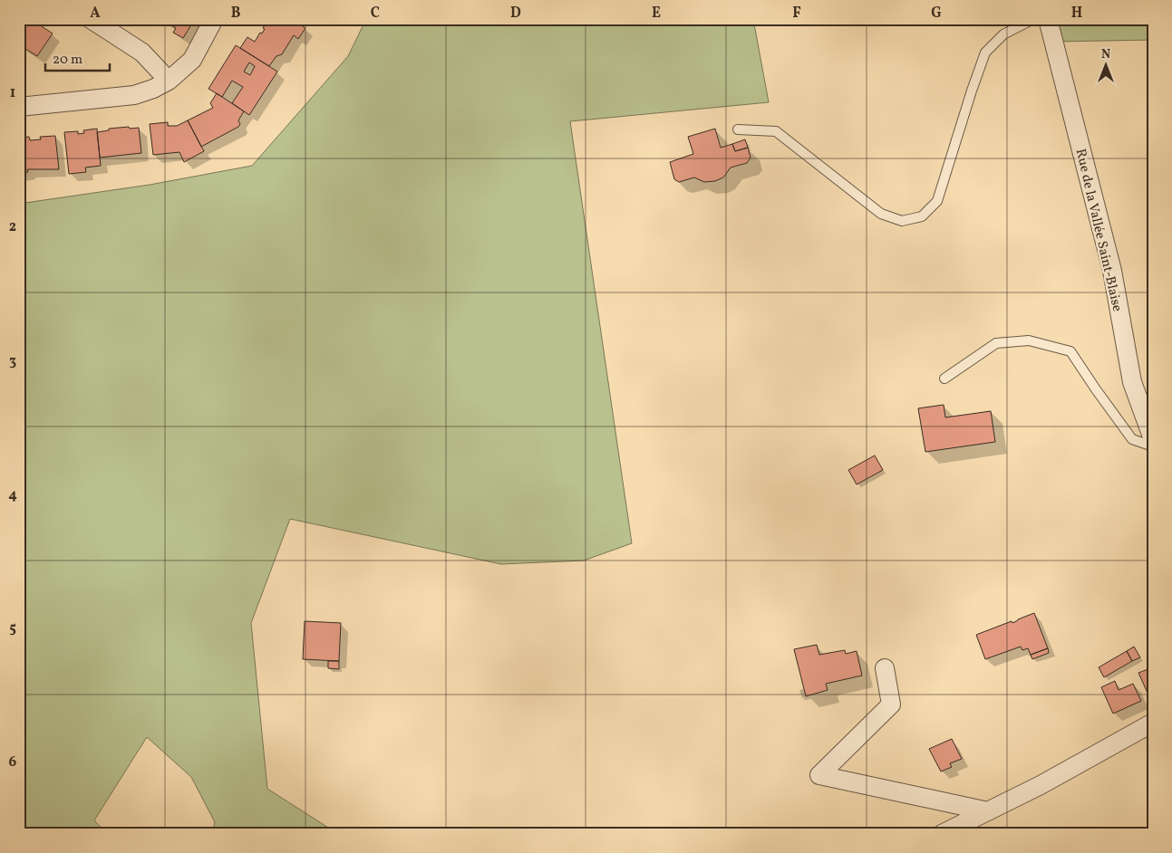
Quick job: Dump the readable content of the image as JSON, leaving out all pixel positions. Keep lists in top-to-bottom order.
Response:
{
  "streets": {
    "street": ["Rue de la Vallée Saint-Blaise"]
  },
  "scale_bar": "20 m",
  "north": "top",
  "grid": {
    "columns": [
      "A",
      "B",
      "C",
      "D",
      "E",
      "F",
      "G",
      "H"
    ],
    "rows": [
      "1",
      "2",
      "3",
      "4",
      "5",
      "6"
    ]
  }
}
